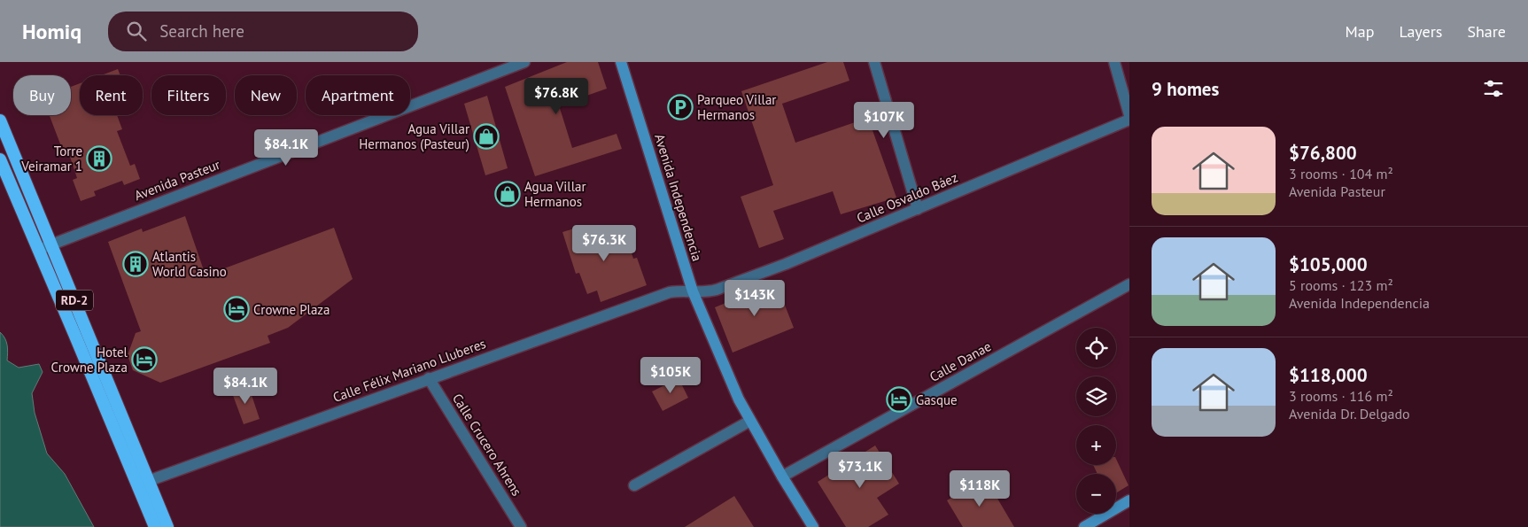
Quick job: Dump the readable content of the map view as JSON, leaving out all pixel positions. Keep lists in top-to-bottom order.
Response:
{
  "streets": {
    "highway": ["RD-2"],
    "main road": ["Avenida Independencia"],
    "street": [
      "Avenida Pasteur",
      "Calle Osvaldo Báez",
      "Calle Danae",
      "Calle Félix Mariano Lluberes",
      "Calle Crucero Ahrens"
    ]
  },
  "crossings": [
    ["Avenida Pasteur", "RD-2"],
    ["Avenida Independencia", "Calle Osvaldo Báez"],
    ["Avenida Independencia", "Calle Danae"],
    ["Avenida Independencia", "Calle Félix Mariano Lluberes"],
    ["Calle Osvaldo Báez", "Calle Félix Mariano Lluberes"],
    ["RD-2", "Calle Félix Mariano Lluberes"],
    ["Calle Félix Mariano Lluberes", "Calle Crucero Ahrens"]
  ],
  "places": {
    "parking": ["Parqueo Villar Hermanos"],
    "shop": ["Agua Villar Hermanos (Pasteur)", "Agua Villar Hermanos"],
    "building": ["Torre Veiramar 1", "Atlantis World Casino"],
    "hotel": ["Crowne Plaza", "Hotel Crowne Plaza", "Gasque"]
  },
  "page": {
    "header": "Homiq",
    "search": "Search here",
    "nav": ["Map", "Layers", "Share"],
    "heading": "9 homes",
    "chip": [
      "Buy",
      "Rent",
      "Filters",
      "New",
      "Apartment"
    ],
    "price": [
      "$76.8K",
      "$107K",
      "$84.1K",
      "$76.3K",
      "$143K",
      "$105K",
      "$84.1K",
      "$73.1K",
      "$118K"
    ],
    "list": [
      {
        "name": "$76,800",
        "note": "3 rooms · 104 m² · Avenida Pasteur"
      },
      {
        "name": "$105,000",
        "note": "5 rooms · 123 m² · Avenida Independencia"
      },
      {
        "name": "$118,000",
        "note": "3 rooms · 116 m² · Avenida Dr. Delgado"
      }
    ],
    "map_buttons": ["+", "−"]
  }
}
